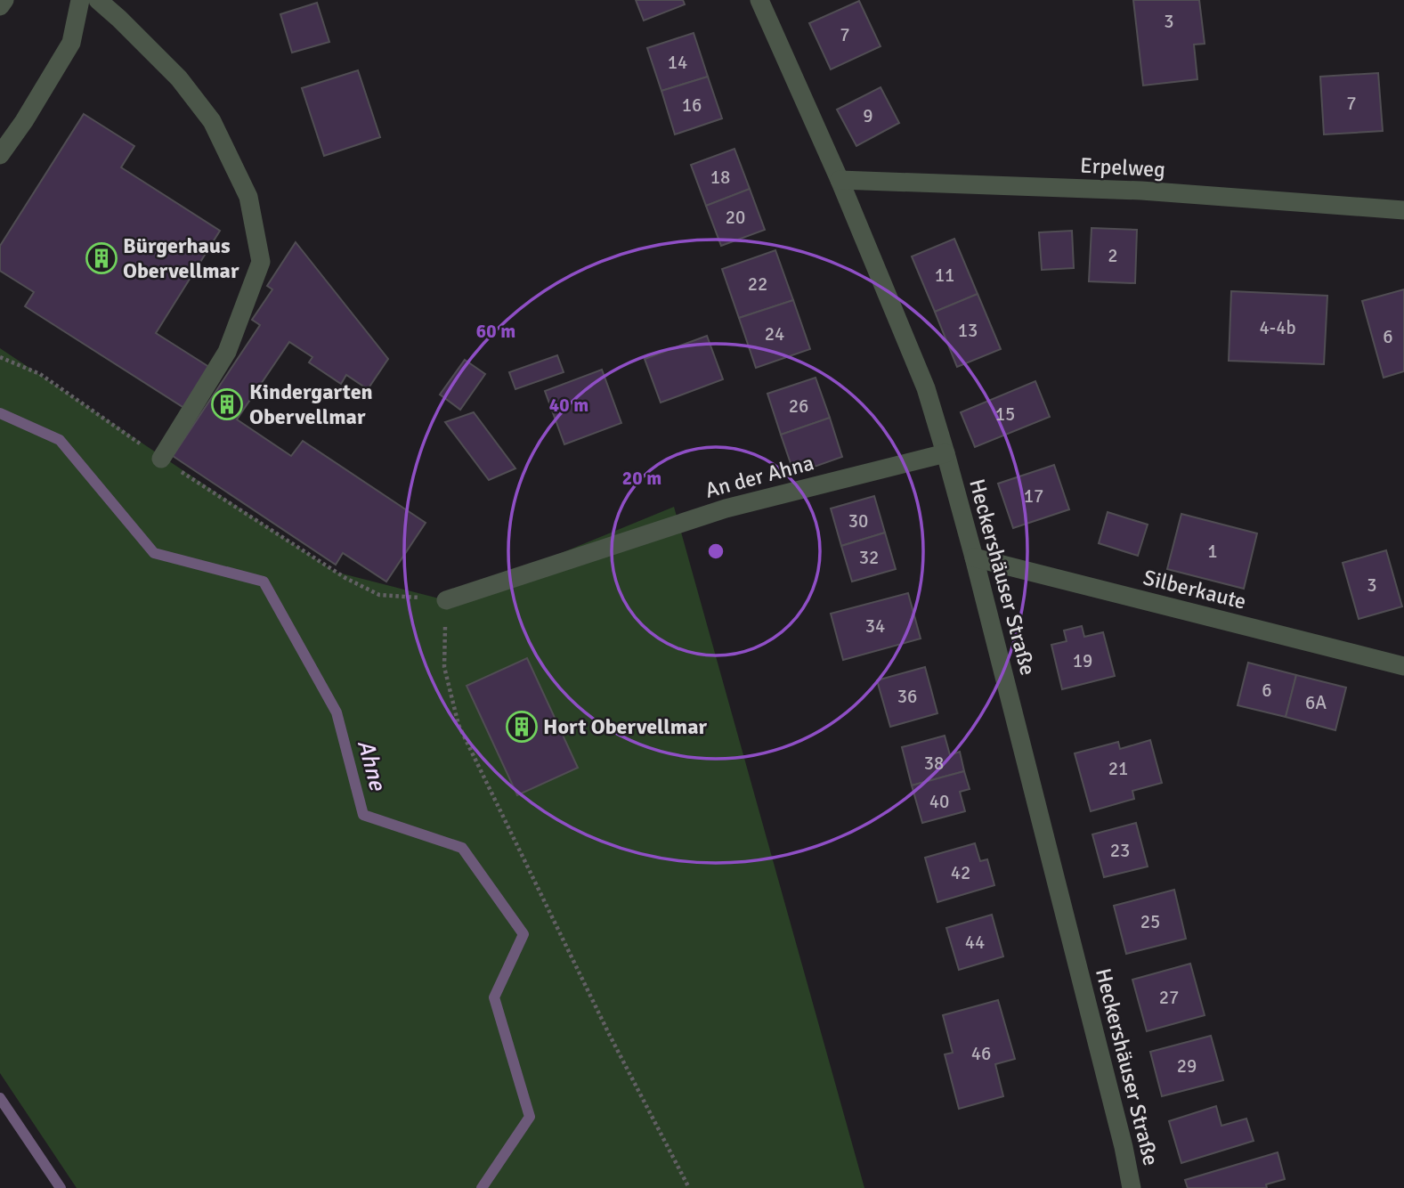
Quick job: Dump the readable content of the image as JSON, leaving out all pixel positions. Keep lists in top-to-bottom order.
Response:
{
  "streets": {
    "street": [
      "Erpelweg",
      "An der Ahna",
      "Heckershäuser Straße",
      "Silberkaute"
    ]
  },
  "crossings": [
    ["Erpelweg", "Heckershäuser Straße"],
    ["An der Ahna", "Heckershäuser Straße"],
    ["Heckershäuser Straße", "Silberkaute"]
  ],
  "water": ["Ahne"],
  "places": {
    "building": ["Bürgerhaus Obervellmar", "Kindergarten Obervellmar", "Hort Obervellmar"]
  },
  "house_numbers": [
    "3",
    "7",
    "14",
    "7",
    "16",
    "9",
    "18",
    "20",
    "2",
    "11",
    "22",
    "4-4b",
    "13",
    "24",
    "6",
    "26",
    "15",
    "17",
    "30",
    "1",
    "32",
    "3",
    "34",
    "19",
    "6",
    "36",
    "6A",
    "38",
    "21",
    "40",
    "23",
    "42",
    "25",
    "44",
    "27",
    "46",
    "29"
  ],
  "rings": ["60 m", "40 m", "20 m"]
}
